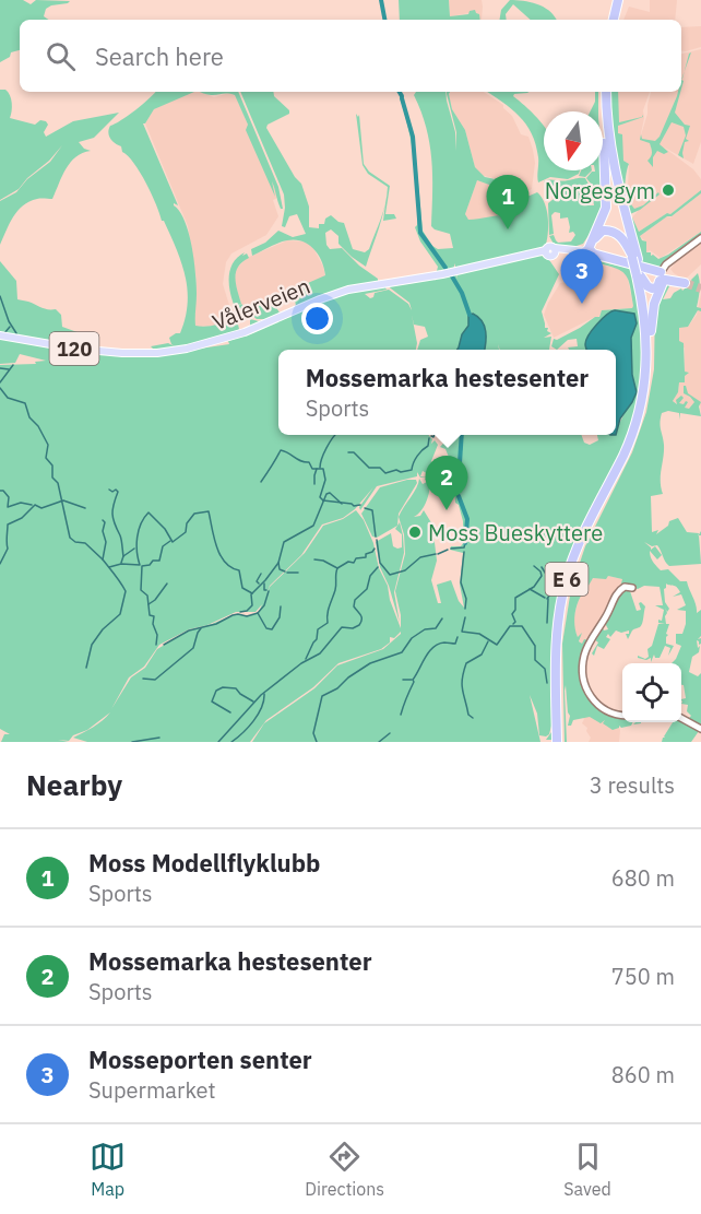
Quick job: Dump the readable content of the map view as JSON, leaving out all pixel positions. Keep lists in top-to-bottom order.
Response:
{
  "streets": {
    "highway": ["Vålerveien", "E 6"],
    "main road": ["120"]
  },
  "crossings": [
    ["Vålerveien", "E 6"]
  ],
  "places": ["Norgesgym", "Moss Bueskyttere"],
  "north": "bottom",
  "page": {
    "search": "Search here",
    "pins": ["1", "3", "2"],
    "popup": ["Mossemarka hestesenter", "Sports"],
    "heading": ["Nearby", "3 results"],
    "list": [
      {
        "mark": "1",
        "name": "Moss Modellflyklubb",
        "note": "Sports",
        "value": "680 m"
      },
      {
        "mark": "2",
        "name": "Mossemarka hestesenter",
        "note": "Sports",
        "value": "750 m"
      },
      {
        "mark": "3",
        "name": "Mosseporten senter",
        "note": "Supermarket",
        "value": "860 m"
      }
    ],
    "nav": ["Map", "Directions", "Saved"]
  }
}
